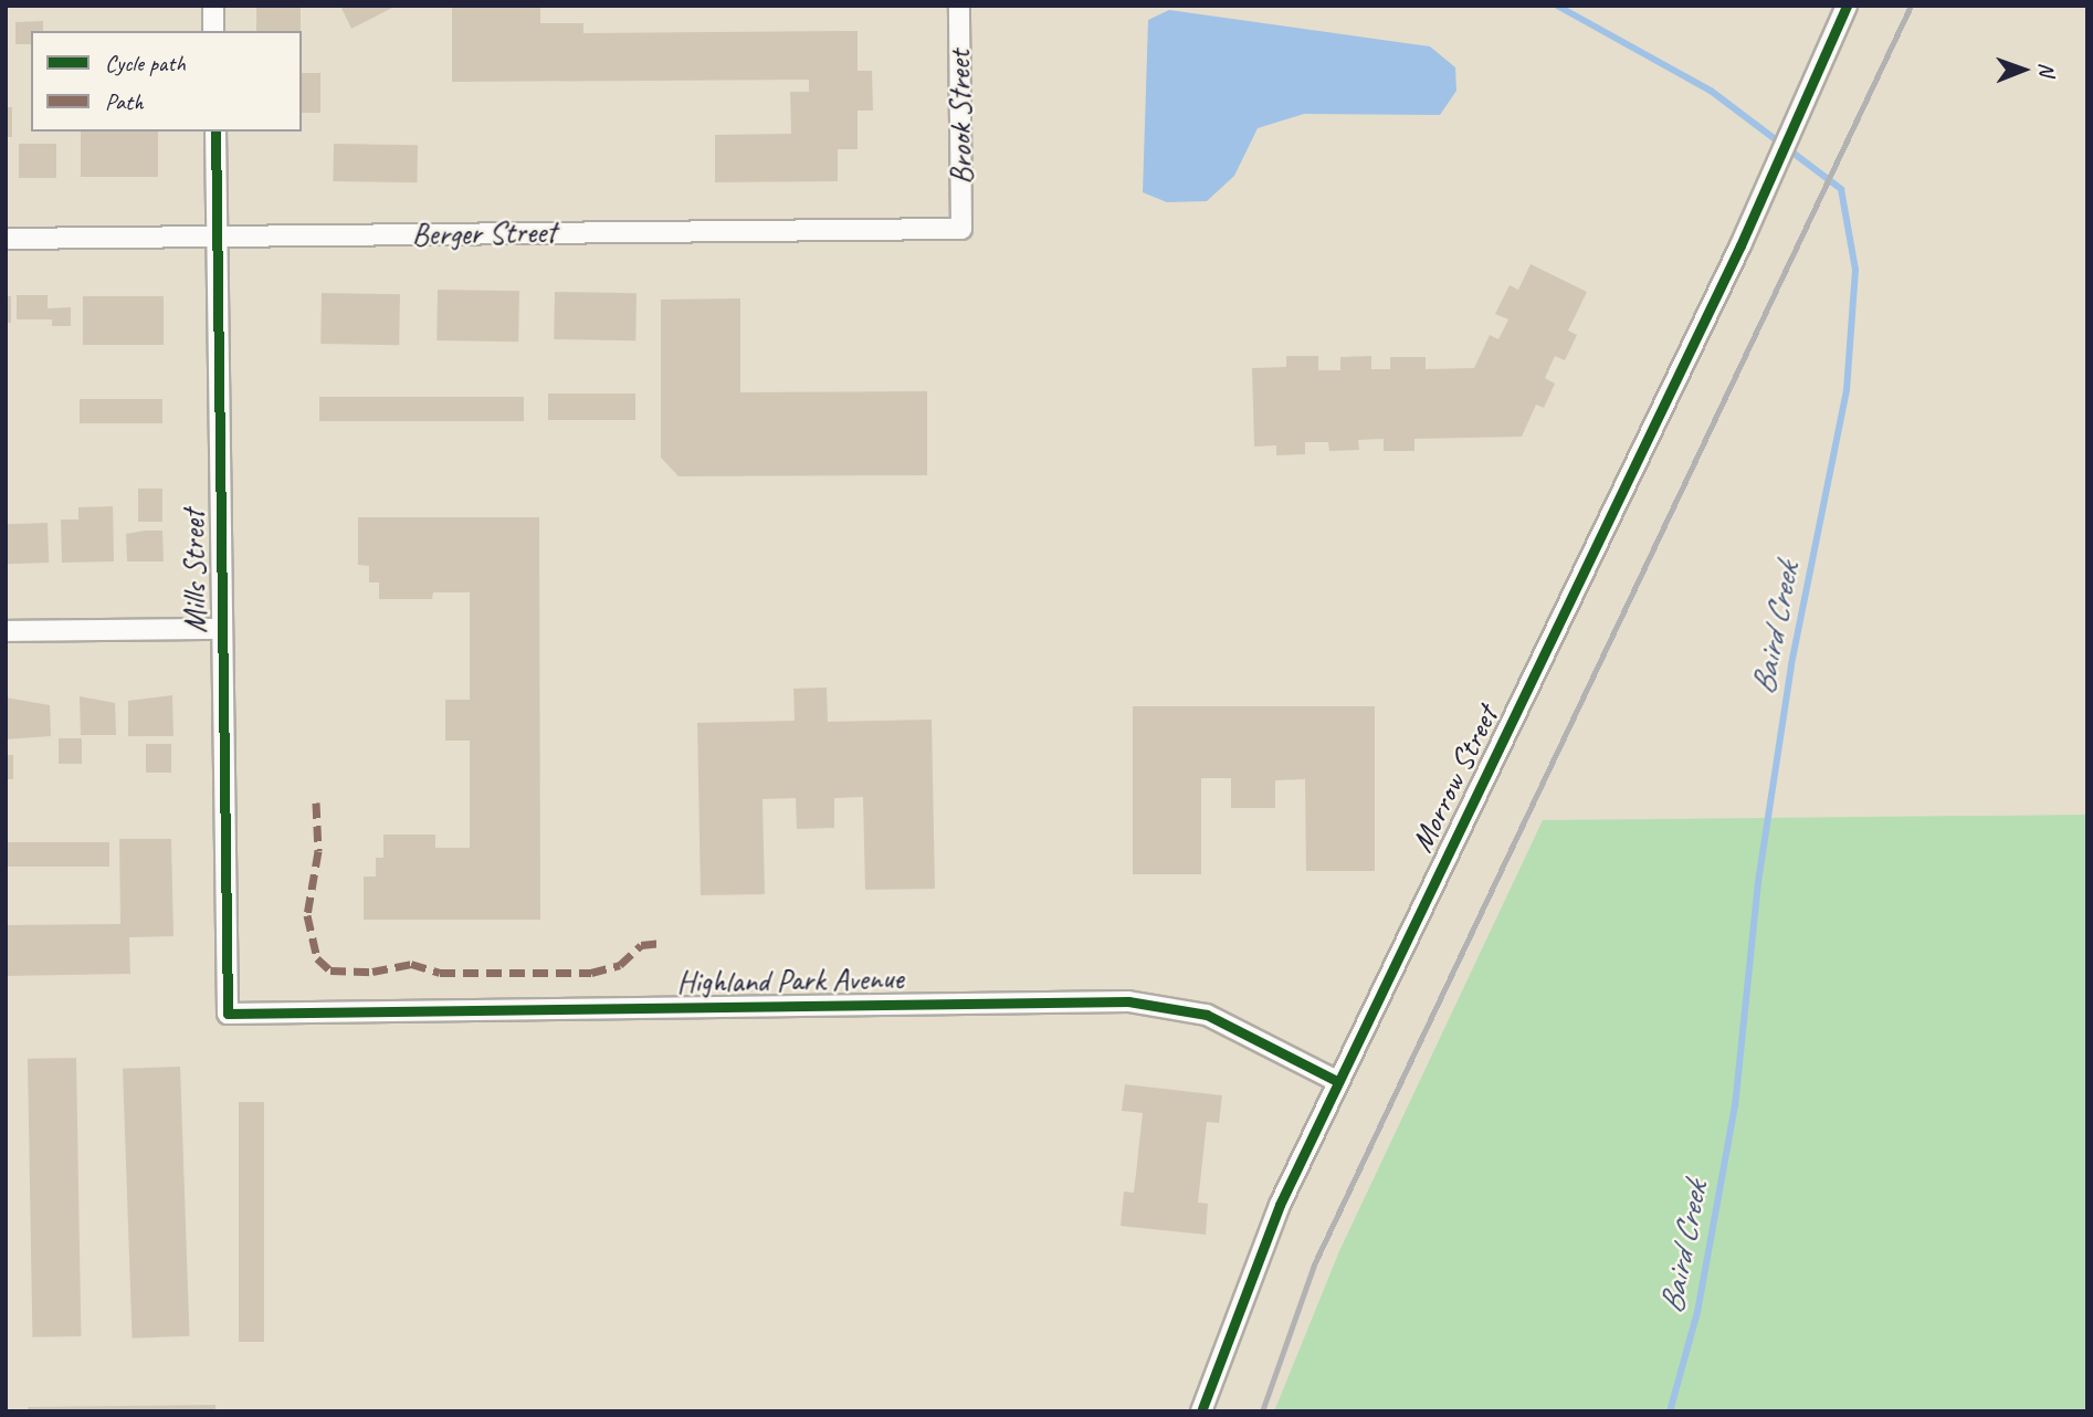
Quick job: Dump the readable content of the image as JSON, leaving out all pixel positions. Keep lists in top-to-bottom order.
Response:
{
  "streets": {
    "street": [
      "Brook Street",
      "Berger Street",
      "Mills Street",
      "Morrow Street",
      "Highland Park Avenue"
    ]
  },
  "crossings": [
    ["Brook Street", "Berger Street"],
    ["Berger Street", "Mills Street"],
    ["Mills Street", "Highland Park Avenue"],
    ["Morrow Street", "Highland Park Avenue"]
  ],
  "water": ["Baird Creek"],
  "legend": ["Cycle path", "Path"],
  "north": "right"
}
